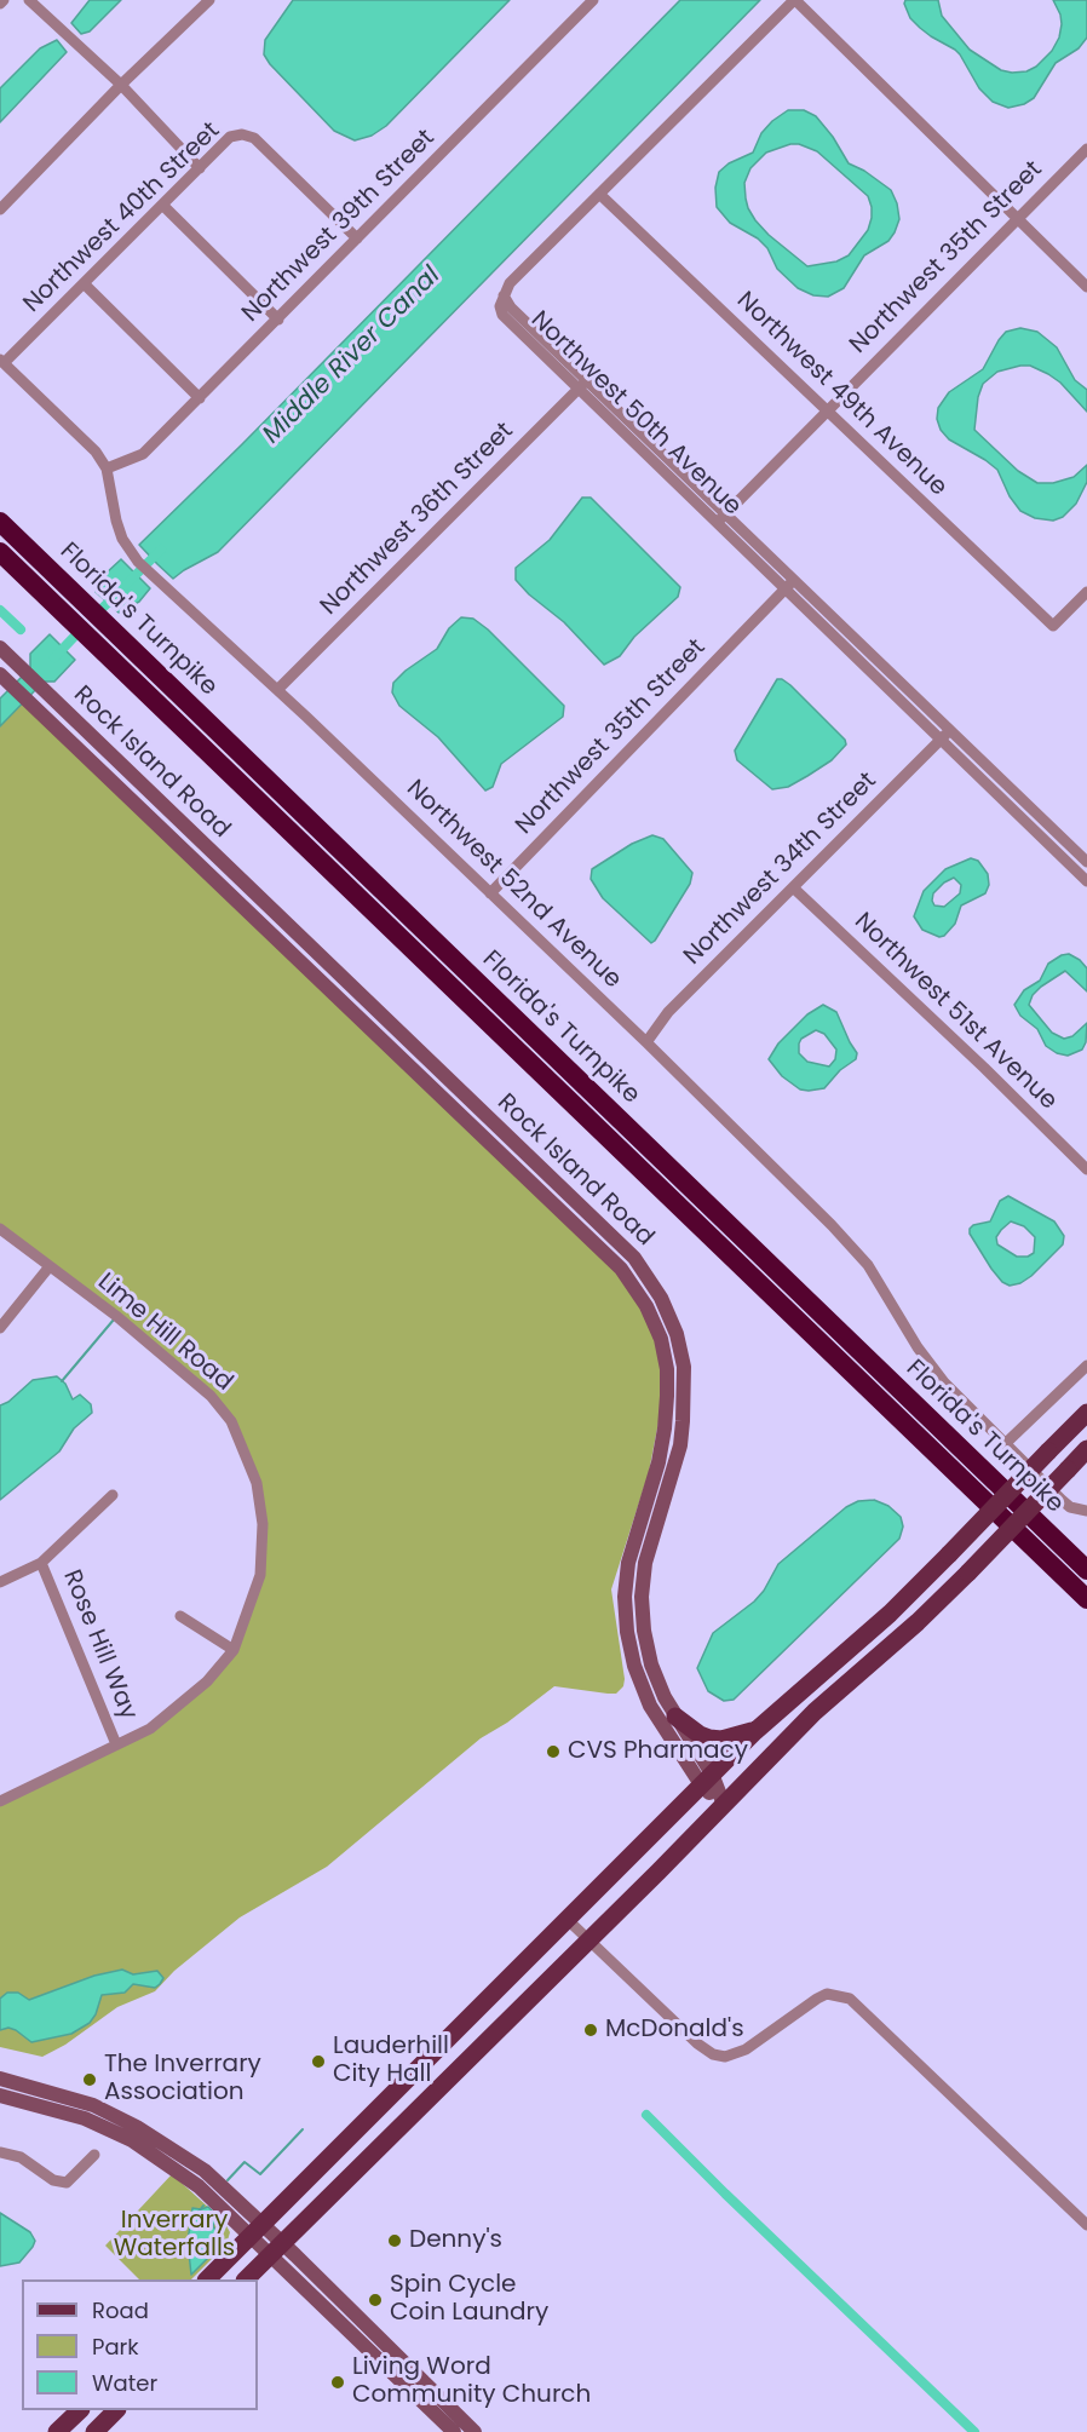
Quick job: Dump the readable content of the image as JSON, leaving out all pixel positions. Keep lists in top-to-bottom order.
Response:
{
  "streets": {
    "highway": ["Florida's Turnpike"],
    "main road": ["Rock Island Road"],
    "street": [
      "Northwest 40th Street",
      "Northwest 39th Street",
      "Northwest 35th Street",
      "Northwest 49th Avenue",
      "Northwest 50th Avenue",
      "Northwest 36th Street",
      "Northwest 34th Street",
      "Northwest 52nd Avenue",
      "Northwest 51st Avenue",
      "Lime Hill Road",
      "Rose Hill Way"
    ]
  },
  "crossings": [
    ["Northwest 40th Street", "Northwest 39th Street"],
    ["Northwest 40th Street", "Northwest 52nd Avenue"],
    ["Northwest 39th Street", "Northwest 52nd Avenue"],
    ["Northwest 35th Street", "Northwest 49th Avenue"],
    ["Northwest 35th Street", "Northwest 50th Avenue"],
    ["Northwest 35th Street", "Northwest 52nd Avenue"],
    ["Northwest 49th Avenue", "Northwest 50th Avenue"],
    ["Northwest 50th Avenue", "Northwest 36th Street"],
    ["Northwest 50th Avenue", "Northwest 34th Street"],
    ["Northwest 36th Street", "Northwest 52nd Avenue"],
    ["Northwest 34th Street", "Northwest 52nd Avenue"],
    ["Northwest 34th Street", "Northwest 51st Avenue"],
    ["Lime Hill Road", "Rose Hill Way"]
  ],
  "water": ["Middle River Canal"],
  "parks": ["Inverrary Waterfalls"],
  "places": [
    "CVS Pharmacy",
    "McDonald's",
    "Lauderhill City Hall",
    "The Inverrary Association",
    "Denny's",
    "Spin Cycle Coin Laundry",
    "Living Word Community Church"
  ],
  "legend": ["Road", "Park", "Water"]
}
